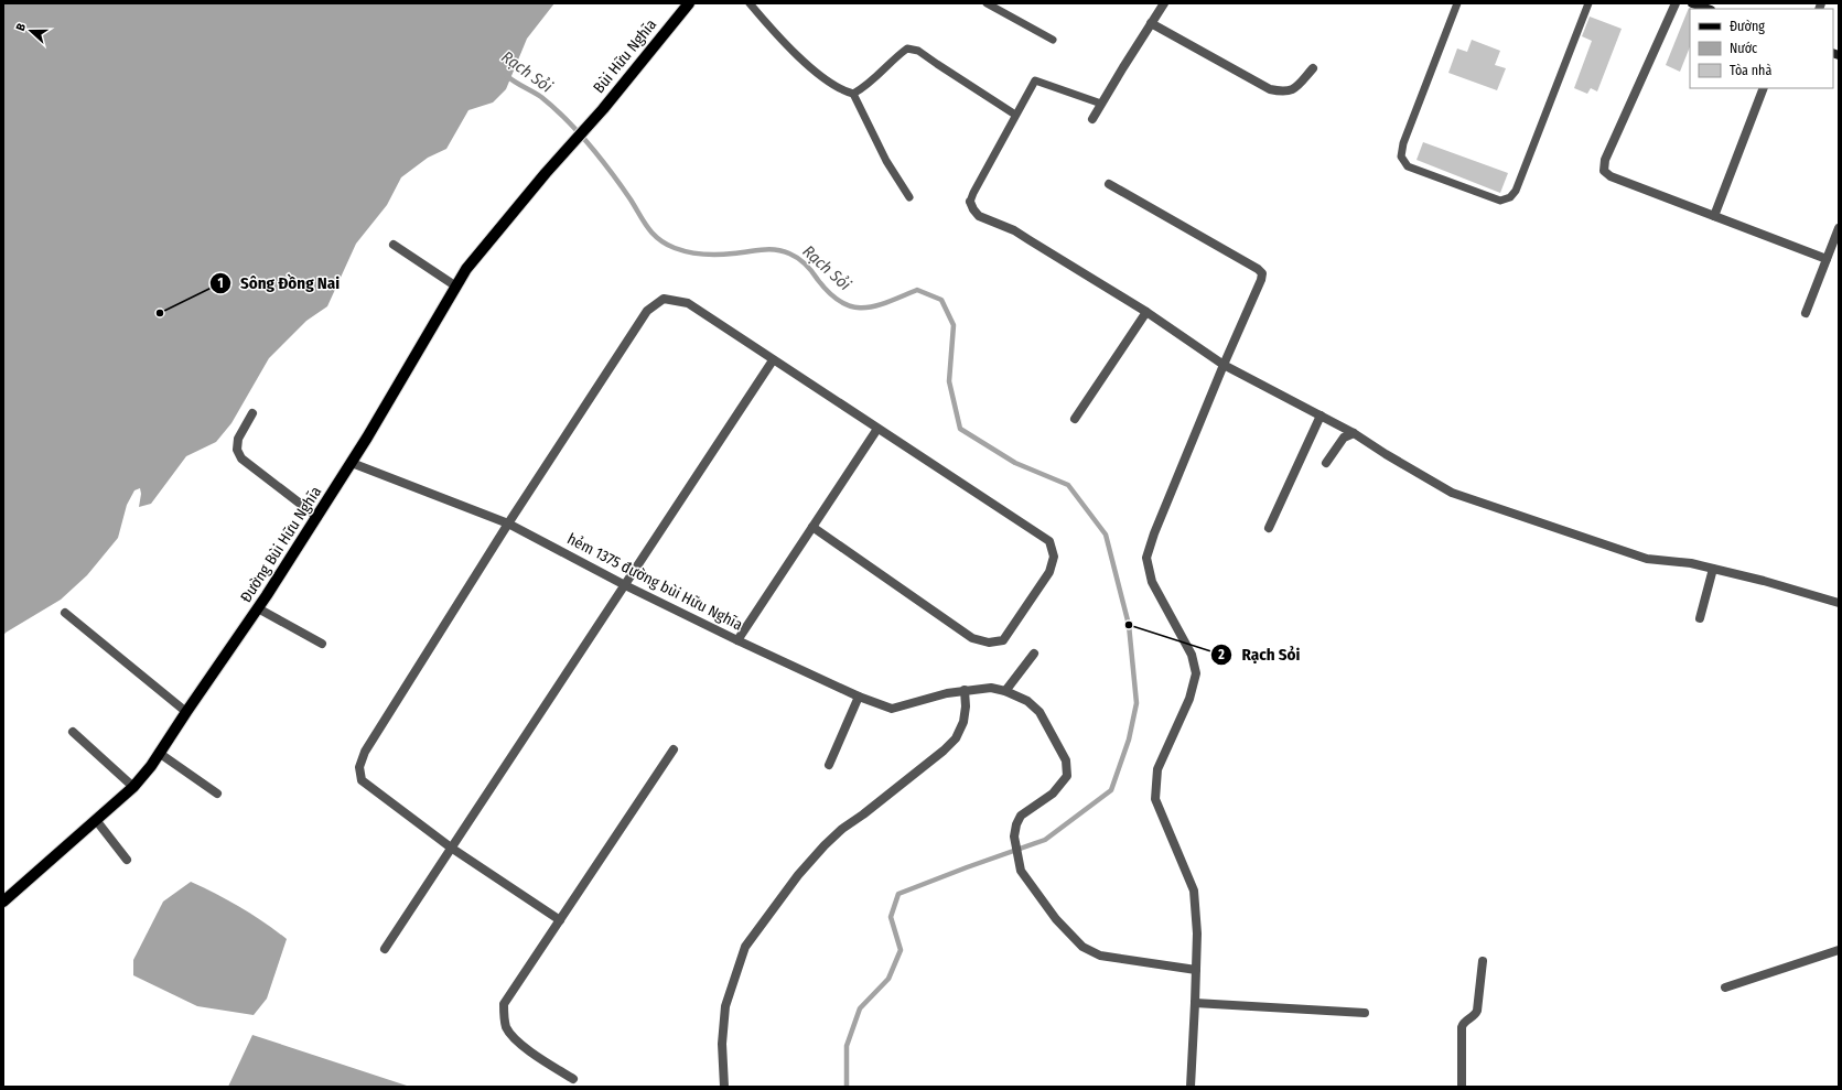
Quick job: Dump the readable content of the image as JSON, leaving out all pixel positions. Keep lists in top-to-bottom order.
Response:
{
  "streets": {
    "main road": ["Bùi Hữu Nghĩa", "Đường Bùi Hữu Nghĩa"],
    "street": ["hẻm 1375 đường bùi Hữu Nghĩa"]
  },
  "crossings": [
    ["Bùi Hữu Nghĩa", "Đường Bùi Hữu Nghĩa"],
    ["Đường Bùi Hữu Nghĩa", "hẻm 1375 đường bùi Hữu Nghĩa"]
  ],
  "water": ["Rạch Sỏi"],
  "places": ["Sông Đồng Nai", "Rạch Sỏi"],
  "legend": ["Đường", "Nước", "Tòa nhà"],
  "north": "left"
}
